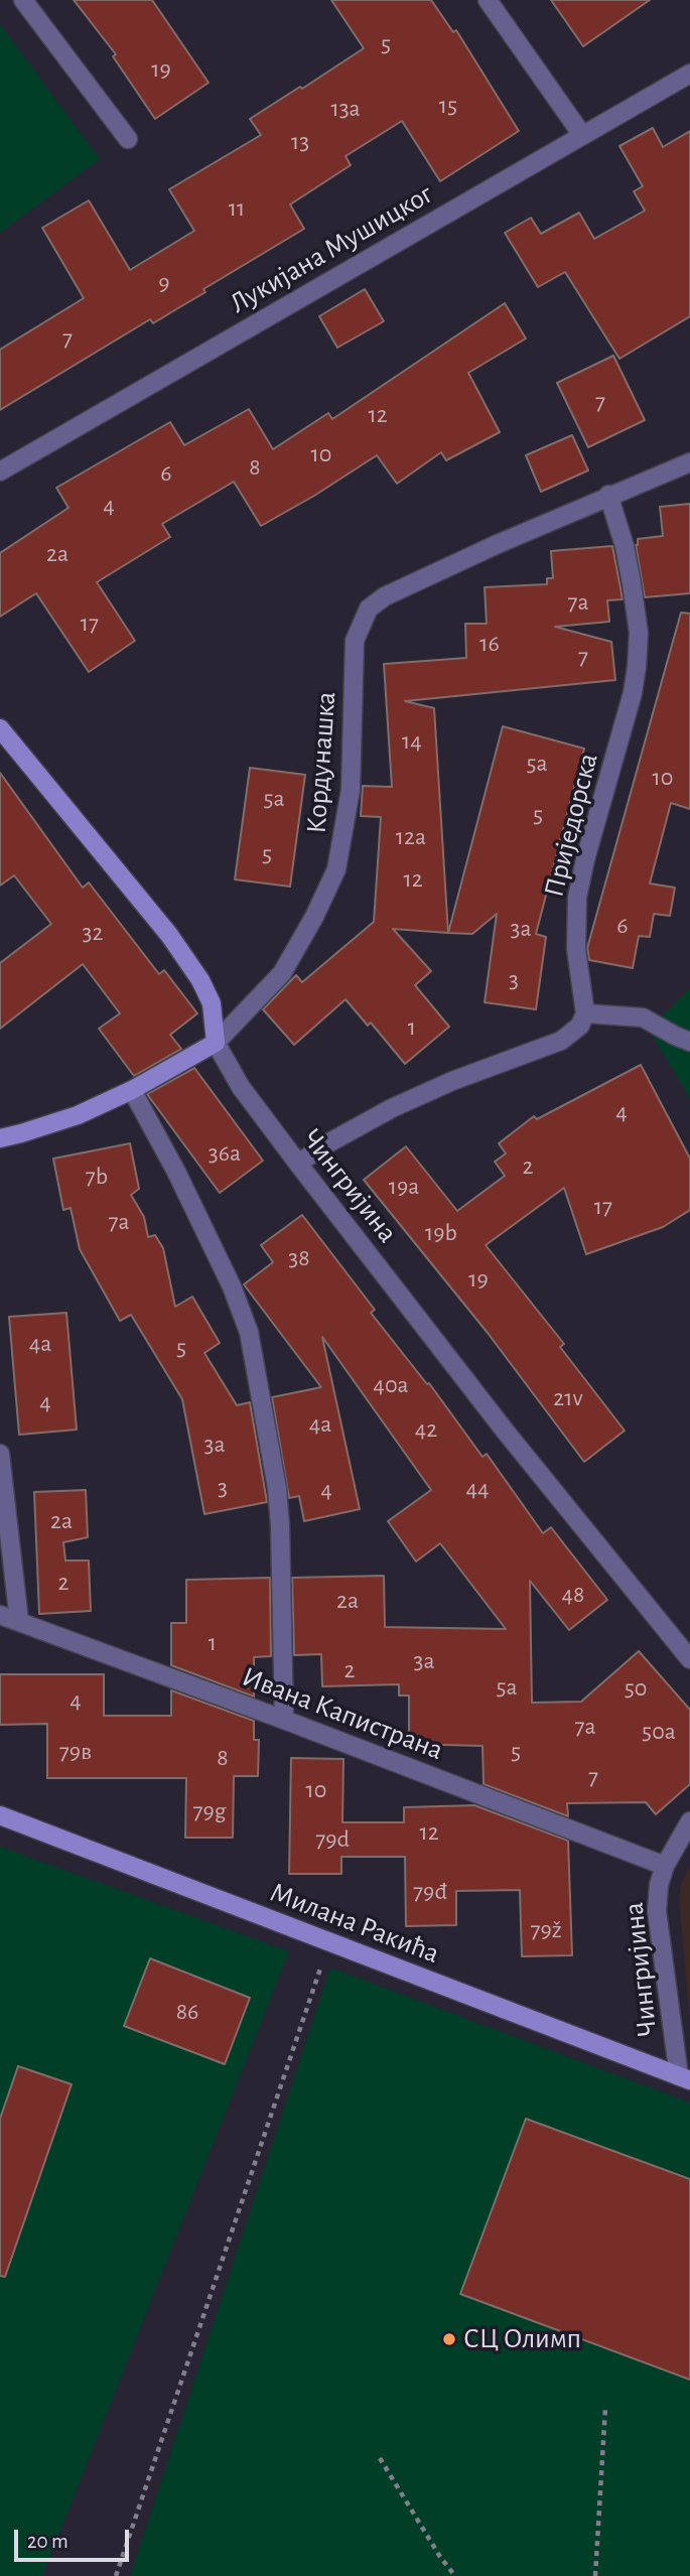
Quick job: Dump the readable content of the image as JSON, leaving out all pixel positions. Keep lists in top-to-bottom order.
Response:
{
  "streets": {
    "street": [
      "Лукијана Мушицког",
      "Кордунашка",
      "Приједорска",
      "Чингријина",
      "Ивана Капистрана",
      "Милана Ракића"
    ]
  },
  "crossings": [
    ["Кордунашка", "Приједорска"],
    ["Кордунашка", "Чингријина"],
    ["Чингријина", "Ивана Капистрана"],
    ["Чингријина", "Милана Ракића"]
  ],
  "places": ["СЦ Олимп"],
  "house_numbers": [
    "5",
    "19",
    "15",
    "13a",
    "13",
    "11",
    "9",
    "7",
    "7",
    "12",
    "10",
    "8",
    "6",
    "4",
    "2a",
    "7a",
    "17",
    "16",
    "7",
    "14",
    "5a",
    "10",
    "5a",
    "5",
    "12a",
    "5",
    "12",
    "6",
    "3a",
    "32",
    "3",
    "1",
    "4",
    "36a",
    "2",
    "7b",
    "19a",
    "17",
    "7a",
    "19b",
    "38",
    "19",
    "4a",
    "5",
    "40a",
    "21v",
    "4",
    "4a",
    "42",
    "3a",
    "3",
    "44",
    "4",
    "2a",
    "2",
    "48",
    "2a",
    "1",
    "3a",
    "2",
    "5a",
    "50",
    "4",
    "7a",
    "50a",
    "79в",
    "5",
    "8",
    "7",
    "10",
    "79g",
    "12",
    "79d",
    "79đ",
    "79ž",
    "86"
  ],
  "scale_bar": "20 m"
}
